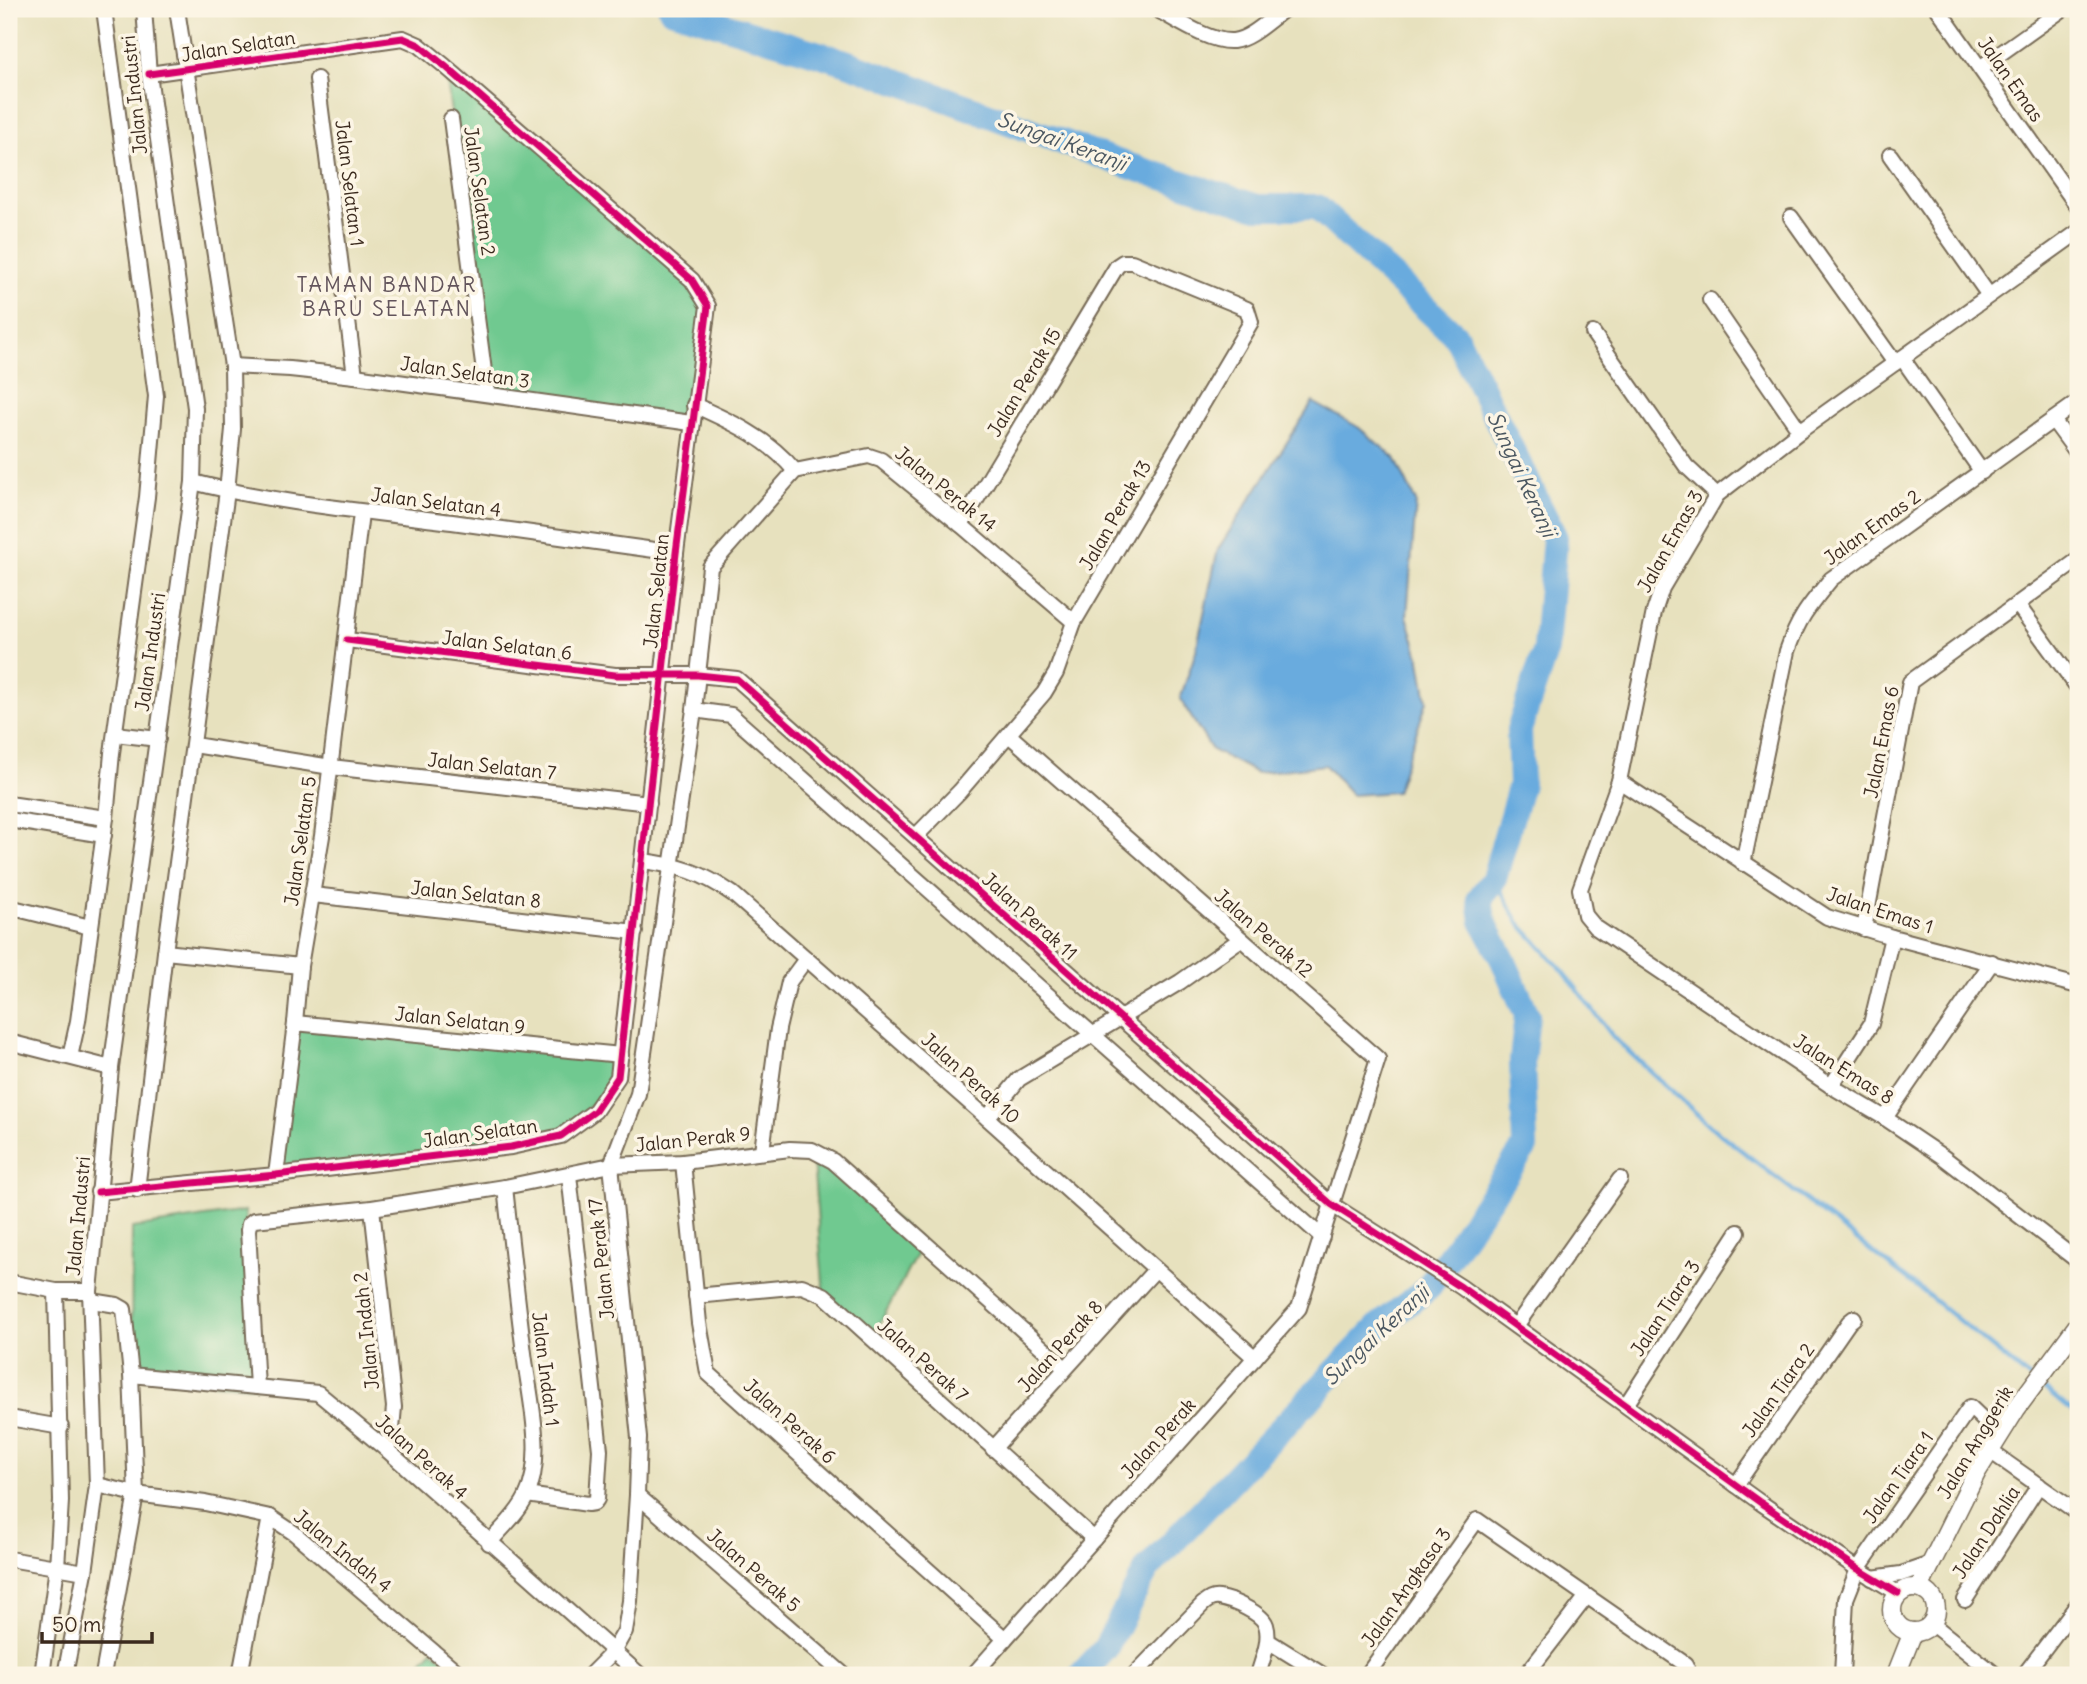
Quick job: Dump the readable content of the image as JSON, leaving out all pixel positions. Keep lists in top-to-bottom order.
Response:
{
  "streets": {
    "street": [
      "Jalan Selatan",
      "Jalan Emas",
      "Jalan Industri",
      "Jalan Selatan 1",
      "Jalan Selatan 2",
      "Jalan Selatan 3",
      "Jalan Perak 15",
      "Jalan Perak 14",
      "Jalan Selatan 4",
      "Jalan Perak 13",
      "Jalan Emas 2",
      "Jalan Emas 3",
      "Jalan Selatan 6",
      "Jalan Emas 6",
      "Jalan Selatan 7",
      "Jalan Selatan 5",
      "Jalan Selatan 8",
      "Jalan Emas 1",
      "Jalan Perak 11",
      "Jalan Perak 12",
      "Jalan Selatan 9",
      "Jalan Emas 8",
      "Jalan Perak 10",
      "Jalan Perak 9",
      "Jalan Perak 17",
      "Jalan Tiara 3",
      "Jalan Indah 2",
      "Jalan Perak 8",
      "Jalan Perak 7",
      "Jalan Indah 1",
      "Jalan Tiara 2",
      "Jalan Perak 6",
      "Jalan Perak",
      "Jalan Anggerik",
      "Jalan Perak 4",
      "Jalan Tiara 1",
      "Jalan Dahlia",
      "Jalan Indah 4",
      "Jalan Perak 5",
      "Jalan Angkasa 3"
    ]
  },
  "crossings": [
    ["Jalan Selatan", "Jalan Industri"],
    ["Jalan Selatan", "Jalan Selatan 3"],
    ["Jalan Selatan", "Jalan Selatan 4"],
    ["Jalan Selatan", "Jalan Selatan 6"],
    ["Jalan Selatan", "Jalan Selatan 7"],
    ["Jalan Selatan", "Jalan Selatan 5"],
    ["Jalan Selatan", "Jalan Selatan 8"],
    ["Jalan Selatan", "Jalan Selatan 9"],
    ["Jalan Selatan", "Jalan Perak 10"],
    ["Jalan Industri", "Jalan Selatan 4"],
    ["Jalan Industri", "Jalan Perak 4"],
    ["Jalan Industri", "Jalan Indah 4"],
    ["Jalan Selatan 1", "Jalan Selatan 3"],
    ["Jalan Selatan 2", "Jalan Selatan 3"],
    ["Jalan Perak 15", "Jalan Perak 14"],
    ["Jalan Perak 15", "Jalan Perak 13"],
    ["Jalan Perak 14", "Jalan Perak 13"],
    ["Jalan Selatan 4", "Jalan Selatan 5"],
    ["Jalan Perak 13", "Jalan Perak 11"],
    ["Jalan Perak 13", "Jalan Perak 12"],
    ["Jalan Emas 2", "Jalan Emas 1"],
    ["Jalan Emas 3", "Jalan Emas 1"],
    ["Jalan Emas 3", "Jalan Emas 8"],
    ["Jalan Selatan 6", "Jalan Selatan 5"],
    ["Jalan Selatan 6", "Jalan Perak 11"],
    ["Jalan Selatan 6", "Jalan Perak 17"],
    ["Jalan Emas 6", "Jalan Emas 1"],
    ["Jalan Selatan 7", "Jalan Selatan 5"],
    ["Jalan Selatan 5", "Jalan Selatan 8"],
    ["Jalan Selatan 5", "Jalan Selatan 9"],
    ["Jalan Perak 11", "Jalan Perak 12"],
    ["Jalan Perak 11", "Jalan Perak 17"],
    ["Jalan Perak 11", "Jalan Tiara 3"],
    ["Jalan Perak 11", "Jalan Tiara 2"],
    ["Jalan Perak 11", "Jalan Perak"],
    ["Jalan Perak 11", "Jalan Anggerik"],
    ["Jalan Perak 11", "Jalan Tiara 1"],
    ["Jalan Perak 12", "Jalan Perak"],
    ["Jalan Perak 10", "Jalan Perak 17"],
    ["Jalan Perak 10", "Jalan Perak 8"],
    ["Jalan Perak 10", "Jalan Perak"],
    ["Jalan Perak 9", "Jalan Perak 17"],
    ["Jalan Perak 9", "Jalan Indah 2"],
    ["Jalan Perak 9", "Jalan Perak 8"],
    ["Jalan Perak 9", "Jalan Indah 1"],
    ["Jalan Perak 9", "Jalan Perak 6"],
    ["Jalan Perak 9", "Jalan Perak 4"],
    ["Jalan Perak 17", "Jalan Perak 4"],
    ["Jalan Perak 17", "Jalan Perak 5"],
    ["Jalan Indah 2", "Jalan Perak 4"],
    ["Jalan Perak 8", "Jalan Perak 7"],
    ["Jalan Perak 7", "Jalan Perak 6"],
    ["Jalan Perak 7", "Jalan Perak"],
    ["Jalan Indah 1", "Jalan Perak 4"],
    ["Jalan Perak 6", "Jalan Perak"],
    ["Jalan Anggerik", "Jalan Tiara 1"]
  ],
  "districts": ["TAMAN BANDAR BARU SELATAN"],
  "water": ["Sungai Keranji"],
  "scale_bar": "50 m"
}
